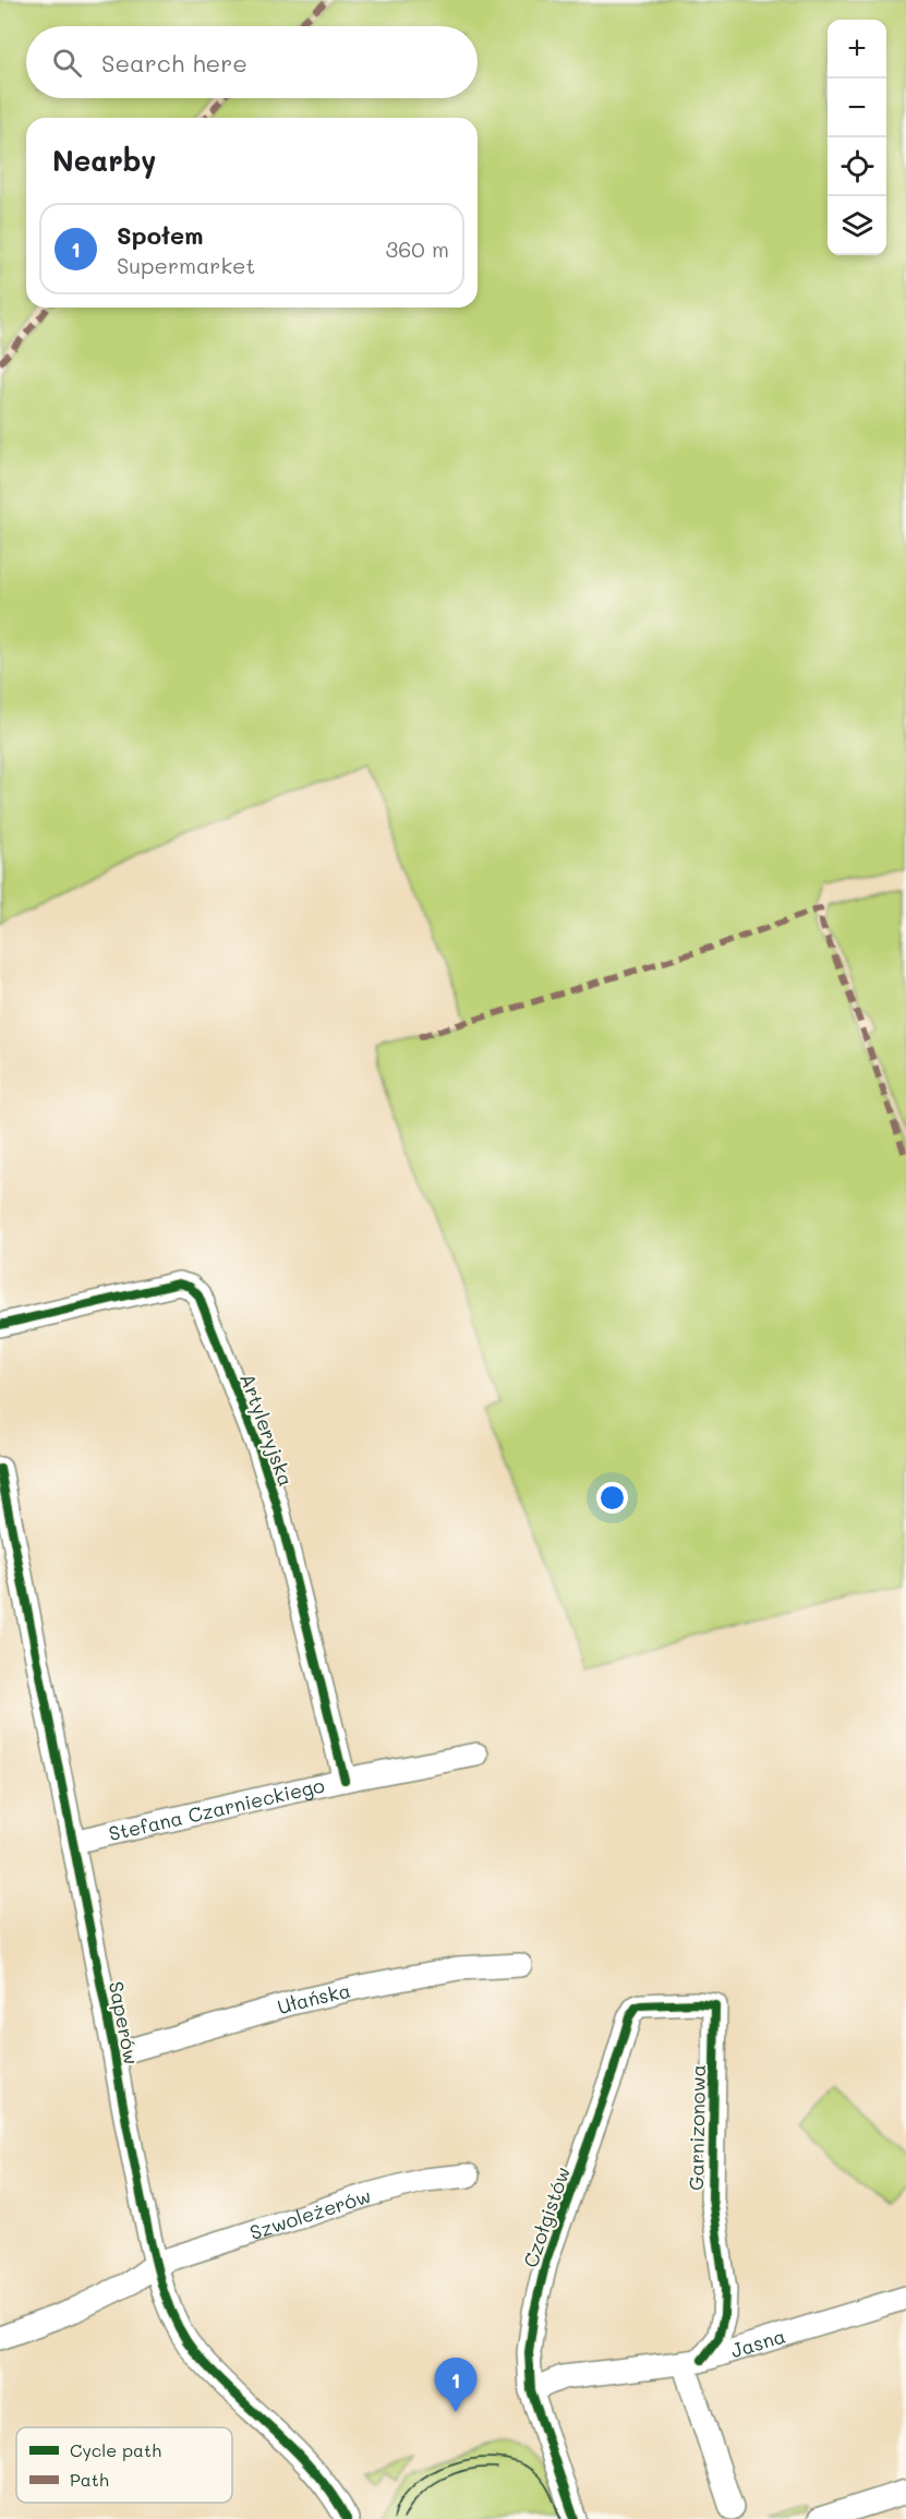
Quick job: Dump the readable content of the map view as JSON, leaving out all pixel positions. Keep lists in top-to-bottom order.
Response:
{
  "streets": {
    "street": [
      "Artyleryjska",
      "Stefana Czarnieckiego",
      "Ułańska",
      "Saperów",
      "Garnizonowa",
      "Szwoleżerów",
      "Czołgistów",
      "Jasna"
    ]
  },
  "crossings": [
    ["Artyleryjska", "Stefana Czarnieckiego"],
    ["Stefana Czarnieckiego", "Saperów"],
    ["Ułańska", "Saperów"],
    ["Saperów", "Szwoleżerów"],
    ["Garnizonowa", "Czołgistów"],
    ["Garnizonowa", "Jasna"],
    ["Czołgistów", "Jasna"]
  ],
  "legend": ["Cycle path", "Path"],
  "page": {
    "map_buttons": ["+", "−"],
    "search": "Search here",
    "heading": "Nearby",
    "list": [
      {
        "mark": "1",
        "name": "Społem",
        "note": "Supermarket",
        "value": "360 m"
      }
    ],
    "pins": "1"
  }
}
